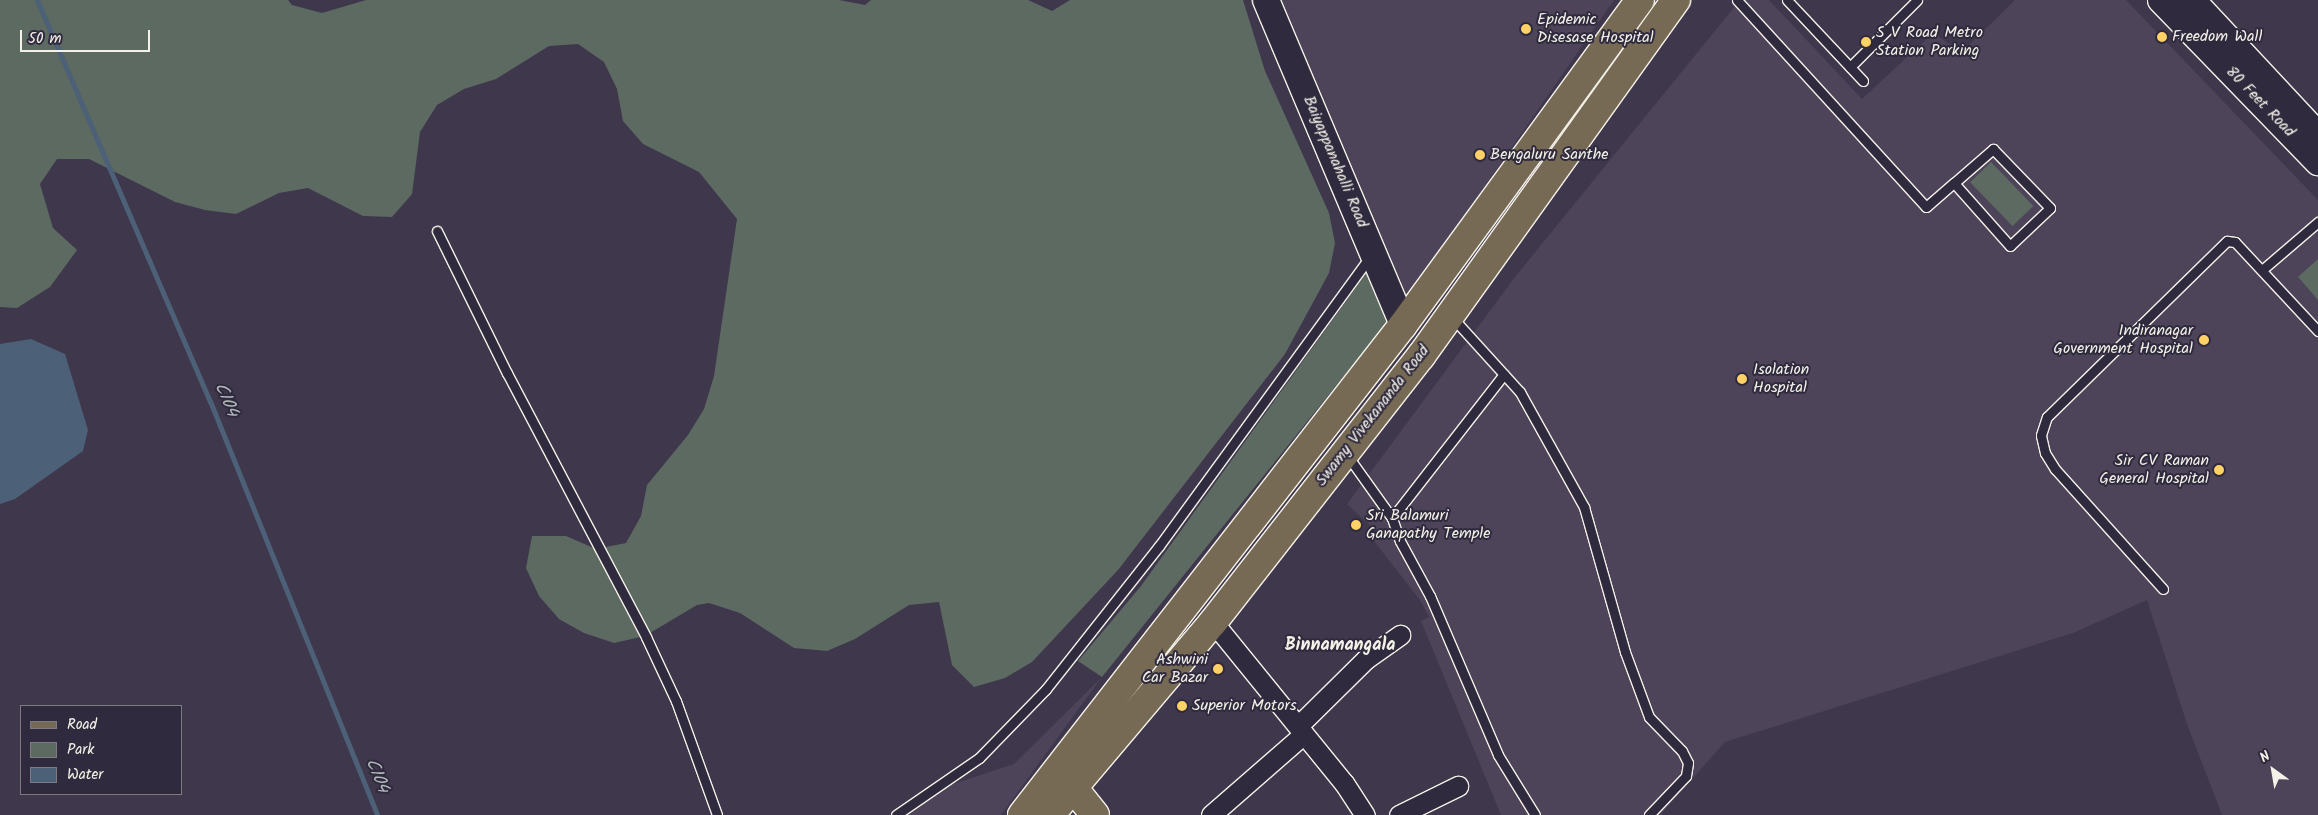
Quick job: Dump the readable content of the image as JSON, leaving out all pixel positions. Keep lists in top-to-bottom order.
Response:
{
  "streets": {
    "main road": ["80 Feet Road", "Baiyappanahalli Road", "Swamy Vivekananda Road"]
  },
  "crossings": [
    ["Baiyappanahalli Road", "Swamy Vivekananda Road"]
  ],
  "districts": ["Binnamangala"],
  "water": ["C104"],
  "places": [
    "Epidemic Disesase Hospital",
    "Freedom Wall",
    "S V Road Metro Station Parking",
    "Bengaluru Santhe",
    "Indiranagar Government Hospital",
    "Isolation Hospital",
    "Sir CV Raman General Hospital",
    "Sri Balamuri Ganapathy Temple",
    "Ashwini Car Bazar",
    "Superior Motors"
  ],
  "legend": ["Road", "Park", "Water"],
  "scale_bar": "50 m",
  "north": "top left"
}
